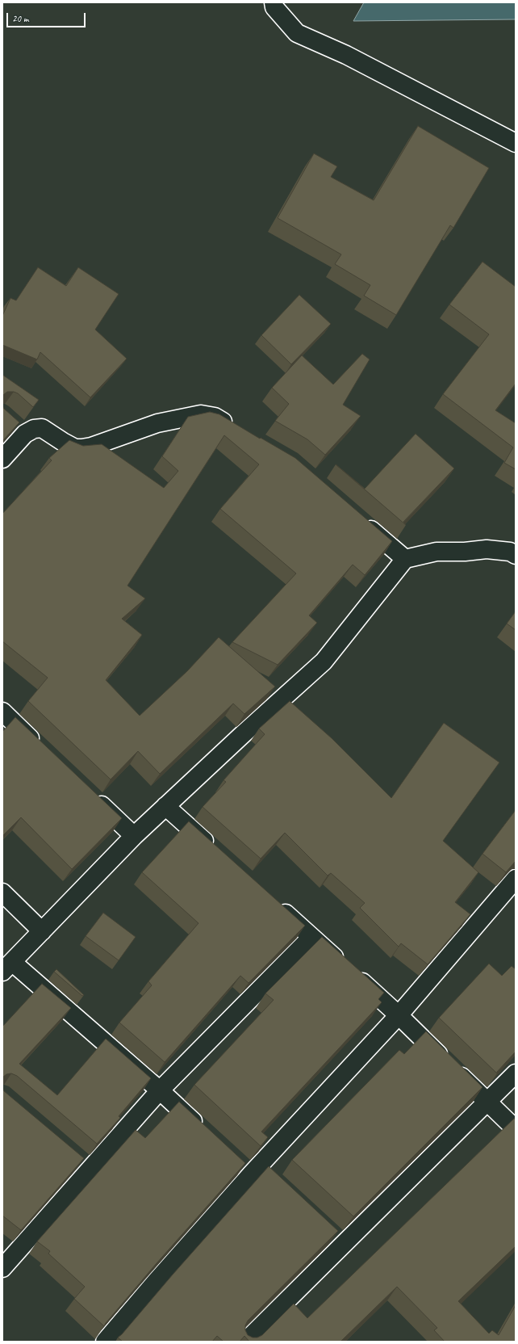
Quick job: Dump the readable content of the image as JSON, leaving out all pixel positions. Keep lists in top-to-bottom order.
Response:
{
  "scale_bar": "20 m"
}
